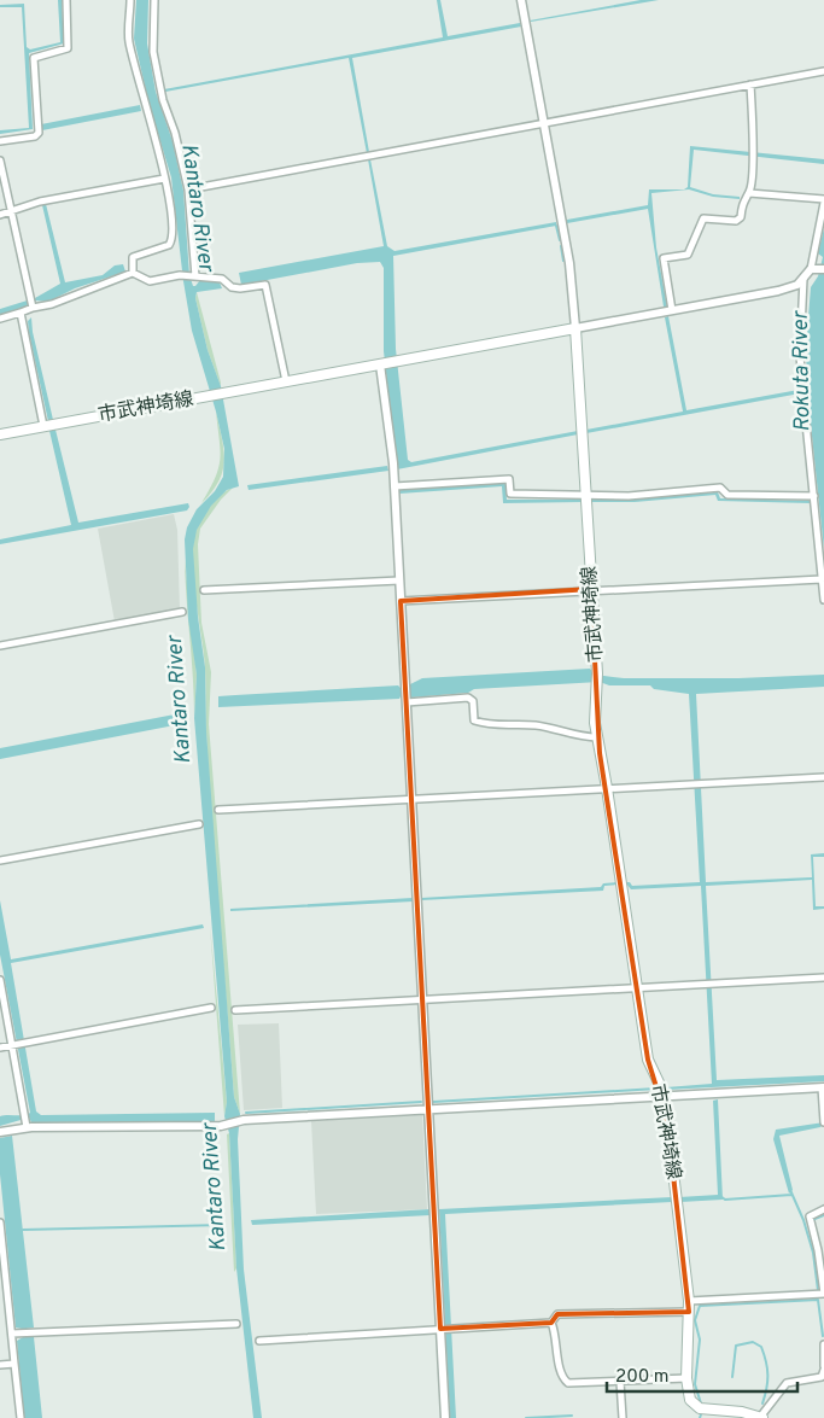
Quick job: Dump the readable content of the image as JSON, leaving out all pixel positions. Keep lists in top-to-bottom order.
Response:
{
  "streets": {
    "main road": ["市武神埼線"]
  },
  "water": ["Kantaro River", "Rokuta River"],
  "scale_bar": "200 m"
}
